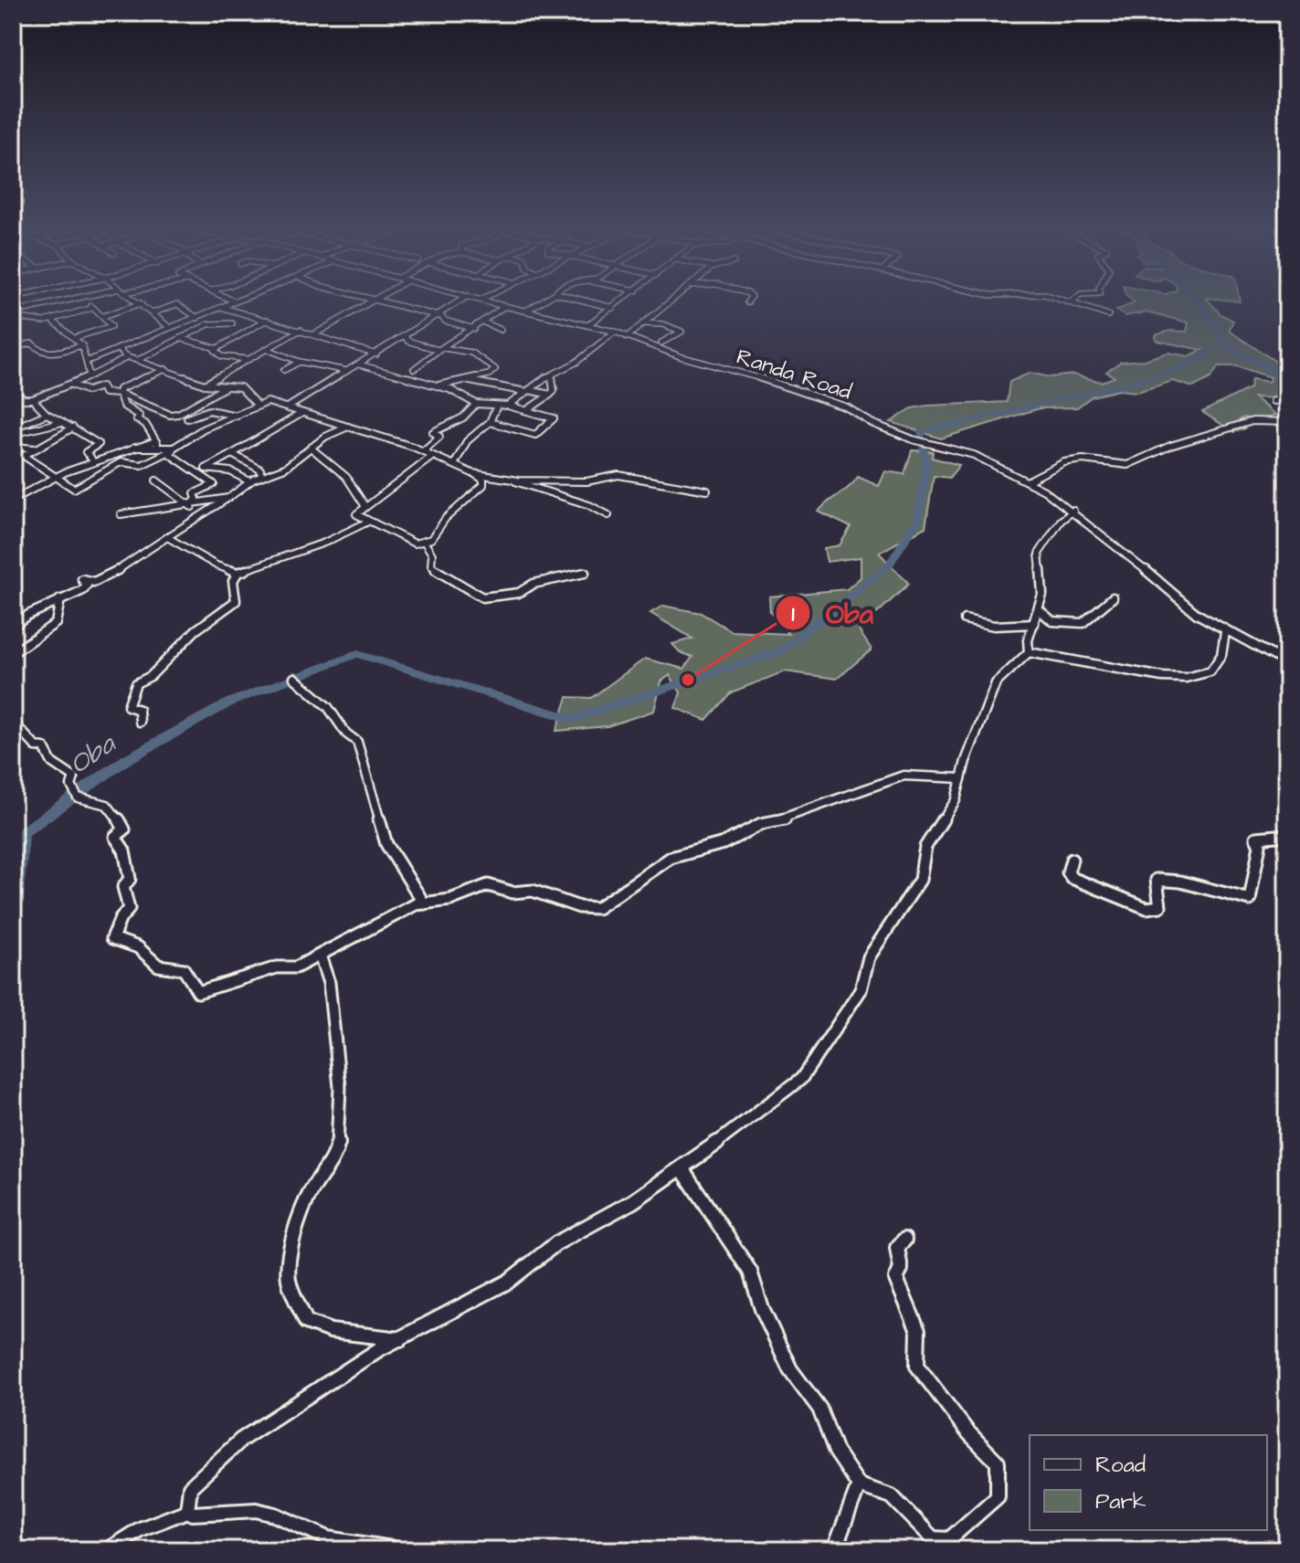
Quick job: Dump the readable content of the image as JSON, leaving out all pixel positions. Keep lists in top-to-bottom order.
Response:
{
  "streets": {
    "street": ["Randa Road"]
  },
  "water": ["Oba"],
  "places": ["Oba"],
  "legend": ["Road", "Park"]
}
